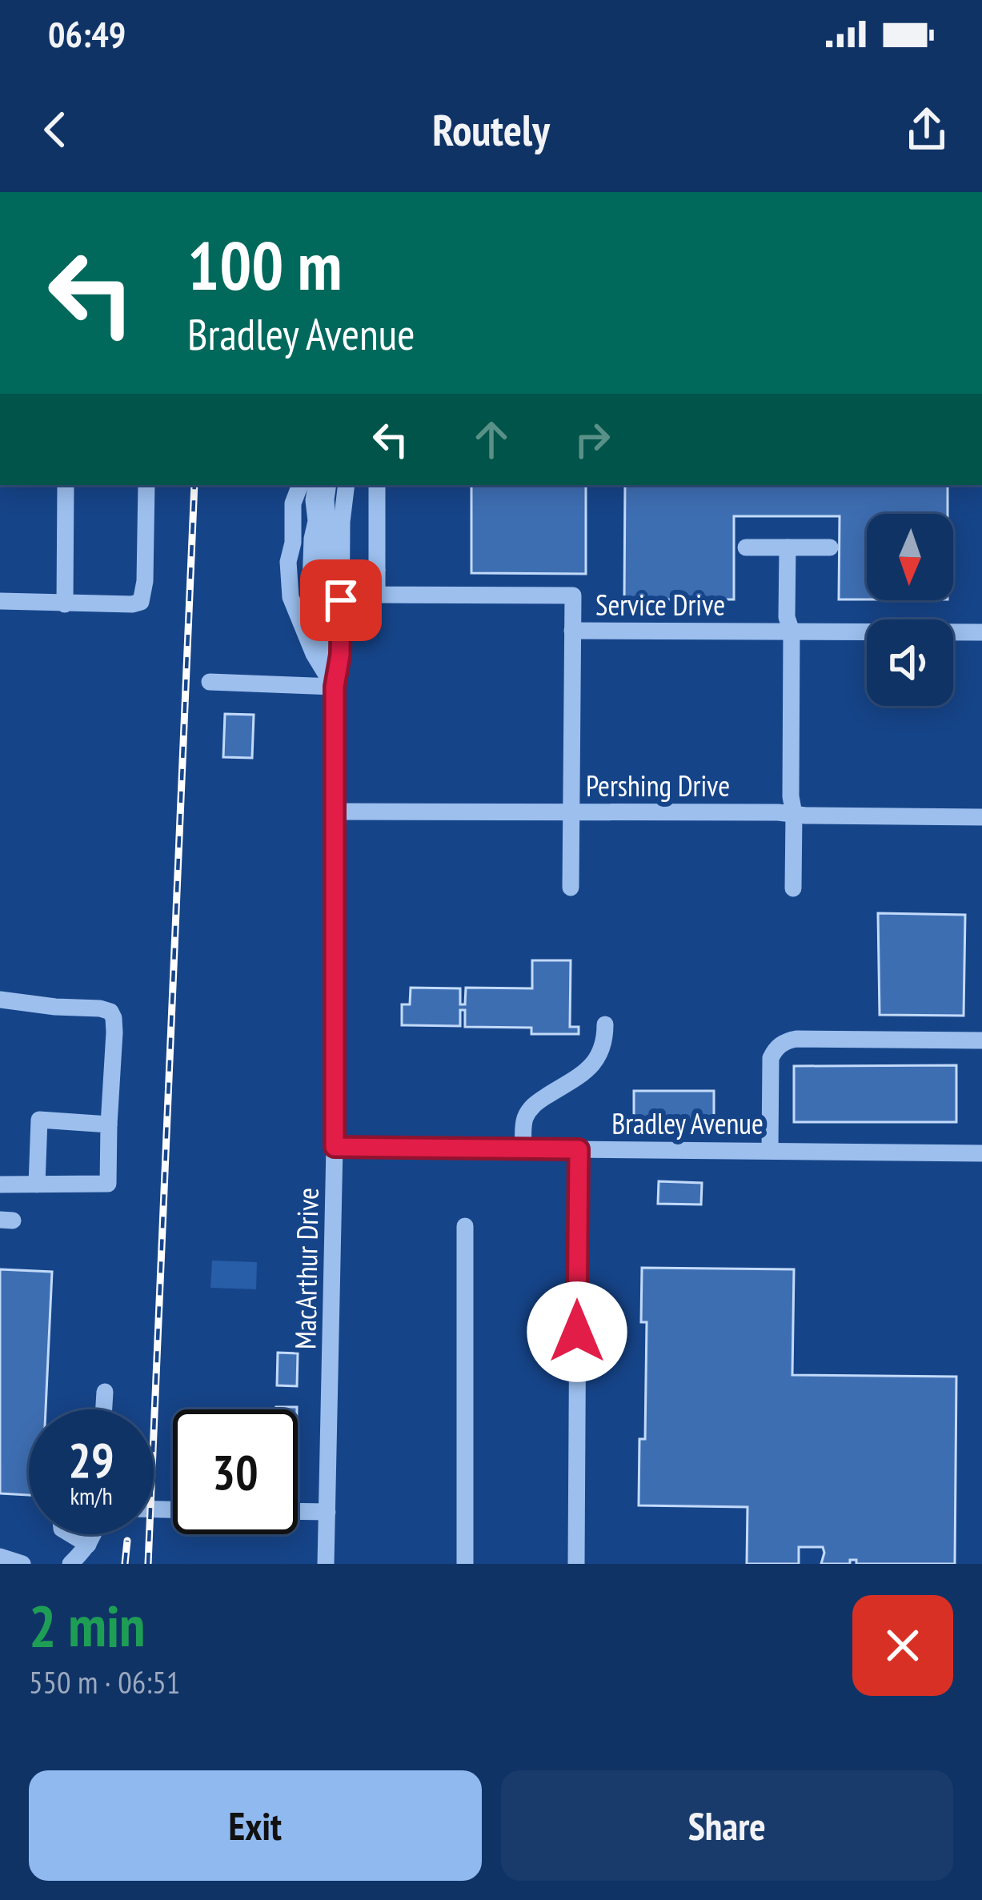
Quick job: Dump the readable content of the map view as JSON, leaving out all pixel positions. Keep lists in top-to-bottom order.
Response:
{
  "streets": {
    "street": [
      "Service Drive",
      "Pershing Drive",
      "Bradley Avenue",
      "MacArthur Drive"
    ]
  },
  "crossings": [
    ["Pershing Drive", "MacArthur Drive"],
    ["Bradley Avenue", "MacArthur Drive"]
  ],
  "north": "bottom",
  "page": {
    "status": "06:49",
    "header": "Routely",
    "turn": ["100 m", "Bradley Avenue"],
    "speed": "29 km/h",
    "limit": "30",
    "heading": ["2 min", "550 m · 06:51"],
    "buttons": ["Exit", "Share"]
  }
}
